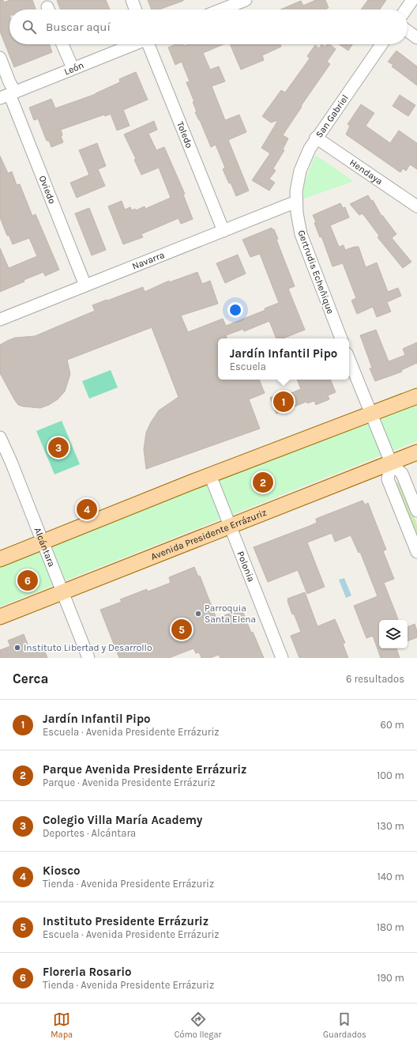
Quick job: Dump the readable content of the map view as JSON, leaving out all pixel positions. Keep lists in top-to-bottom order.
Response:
{
  "streets": {
    "main road": ["Avenida Presidente Errázuriz"],
    "street": [
      "León",
      "San Gabriel",
      "Toledo",
      "Hendaya",
      "Oviedo",
      "Navarra",
      "Gertrudis Echeñique",
      "Alcántara",
      "Polonia"
    ]
  },
  "crossings": [
    ["León", "Oviedo"],
    ["San Gabriel", "Hendaya"],
    ["San Gabriel", "Navarra"],
    ["San Gabriel", "Gertrudis Echeñique"],
    ["Toledo", "Navarra"],
    ["Oviedo", "Navarra"],
    ["Navarra", "Gertrudis Echeñique"],
    ["Avenida Presidente Errázuriz", "Alcántara"],
    ["Avenida Presidente Errázuriz", "Polonia"]
  ],
  "places": ["Parroquia Santa Elena", "Instituto Libertad y Desarrollo"],
  "page": {
    "search": "Buscar aquí",
    "popup": ["Jardín Infantil Pipo", "Escuela"],
    "pins": [
      "1",
      "3",
      "2",
      "4",
      "6",
      "5"
    ],
    "heading": ["Cerca", "6 resultados"],
    "list": [
      {
        "mark": "1",
        "name": "Jardín Infantil Pipo",
        "note": "Escuela · Avenida Presidente Errázuriz",
        "value": "60 m"
      },
      {
        "mark": "2",
        "name": "Parque Avenida Presidente Errázuriz",
        "note": "Parque · Avenida Presidente Errázuriz",
        "value": "100 m"
      },
      {
        "mark": "3",
        "name": "Colegio Villa María Academy",
        "note": "Deportes · Alcántara",
        "value": "130 m"
      },
      {
        "mark": "4",
        "name": "Kiosco",
        "note": "Tienda · Avenida Presidente Errázuriz",
        "value": "140 m"
      },
      {
        "mark": "5",
        "name": "Instituto Presidente Errázuriz",
        "note": "Escuela · Avenida Presidente Errázuriz",
        "value": "180 m"
      },
      {
        "mark": "6",
        "name": "Floreria Rosario",
        "note": "Tienda · Avenida Presidente Errázuriz",
        "value": "190 m"
      }
    ],
    "nav": ["Mapa", "Cómo llegar", "Guardados"]
  }
}
